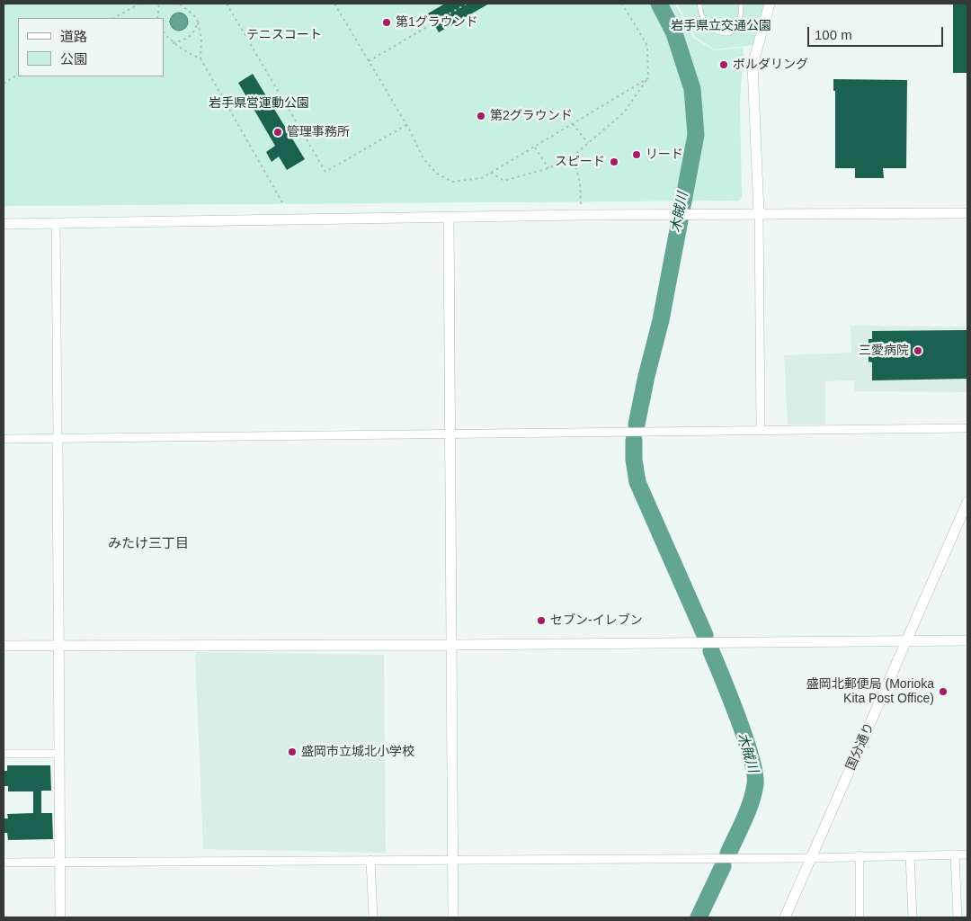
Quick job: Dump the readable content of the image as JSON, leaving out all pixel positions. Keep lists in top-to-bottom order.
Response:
{
  "streets": {
    "street": ["国分通り"]
  },
  "districts": ["みたけ三丁目"],
  "water": ["木賊川"],
  "parks": ["岩手県立交通公園", "テニスコート", "岩手県営運動公園"],
  "places": [
    "第1グラウンド",
    "ボルダリング",
    "第2グラウンド",
    "管理事務所",
    "リード",
    "スピード",
    "三愛病院",
    "セブン-イレブン",
    "盛岡北郵便局 (Morioka Kita Post Office)",
    "盛岡市立城北小学校"
  ],
  "legend": ["道路", "公園"],
  "scale_bar": "100 m"
}
